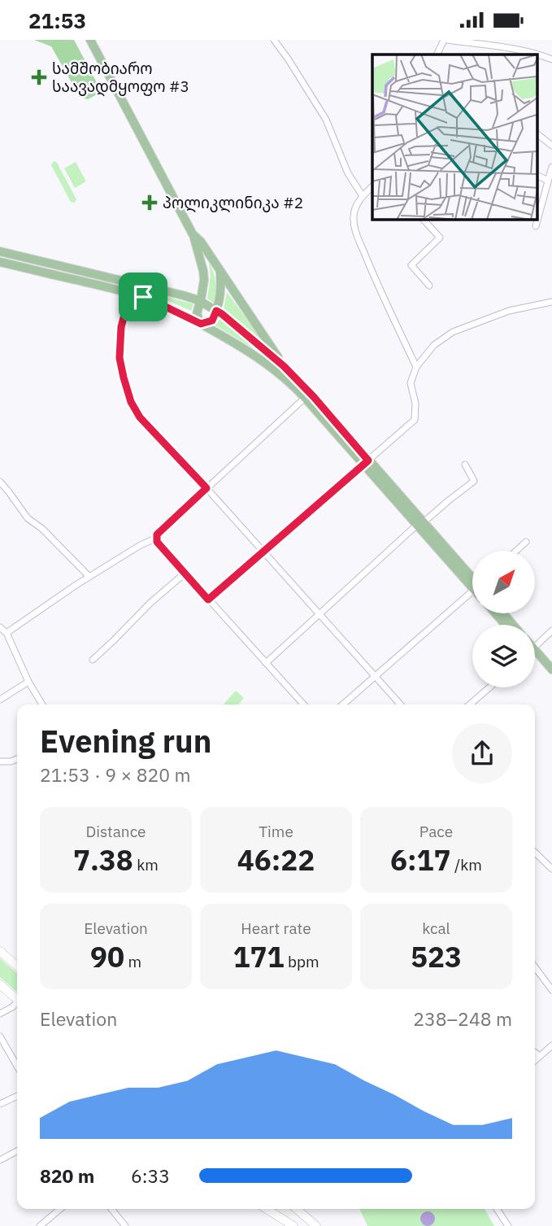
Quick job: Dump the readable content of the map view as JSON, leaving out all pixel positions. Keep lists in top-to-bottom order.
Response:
{
  "places": {
    "health": ["სამშობიარო საავადმყოფო #3", "პოლიკლინიკა #2"]
  },
  "north": "top right",
  "page": {
    "status": "21:53",
    "heading": ["Evening run", "21:53 · 9 × 820 m"],
    "stats": [
      ["Distance", "7.38 km"],
      ["Time", "46:22"],
      ["Pace", "6:17 /km"],
      ["Elevation", "90 m"],
      ["Heart rate", "171 bpm"],
      ["kcal", "523"]
    ],
    "chart": ["Elevation", "238–248 m"],
    "list": [
      {
        "name": "820 m",
        "note": "6:33"
      }
    ]
  }
}
